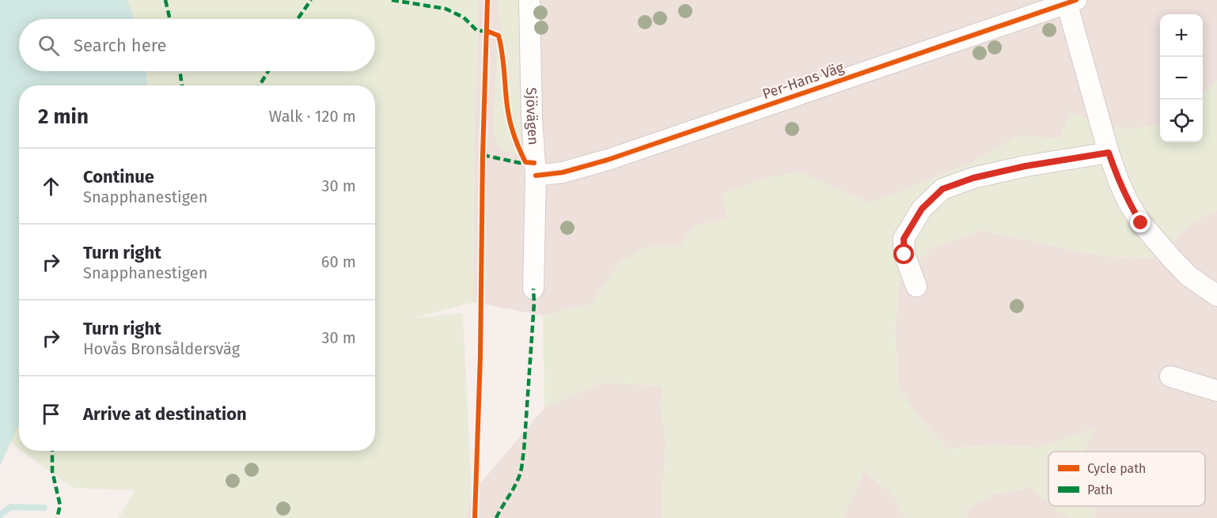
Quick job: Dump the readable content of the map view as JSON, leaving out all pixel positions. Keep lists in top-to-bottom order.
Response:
{
  "streets": {
    "street": ["Per-Hans Väg", "Sjövägen"]
  },
  "crossings": [
    ["Per-Hans Väg", "Sjövägen"]
  ],
  "legend": ["Cycle path", "Path"],
  "page": {
    "map_buttons": ["+", "−"],
    "search": "Search here",
    "heading": ["2 min", "Walk · 120 m"],
    "list": [
      ["Continue", "Snapphanestigen", "30 m"],
      ["Turn right", "Snapphanestigen", "60 m"],
      ["Turn right", "Hovås Bronsåldersväg", "30 m"],
      "Arrive at destination"
    ]
  }
}
